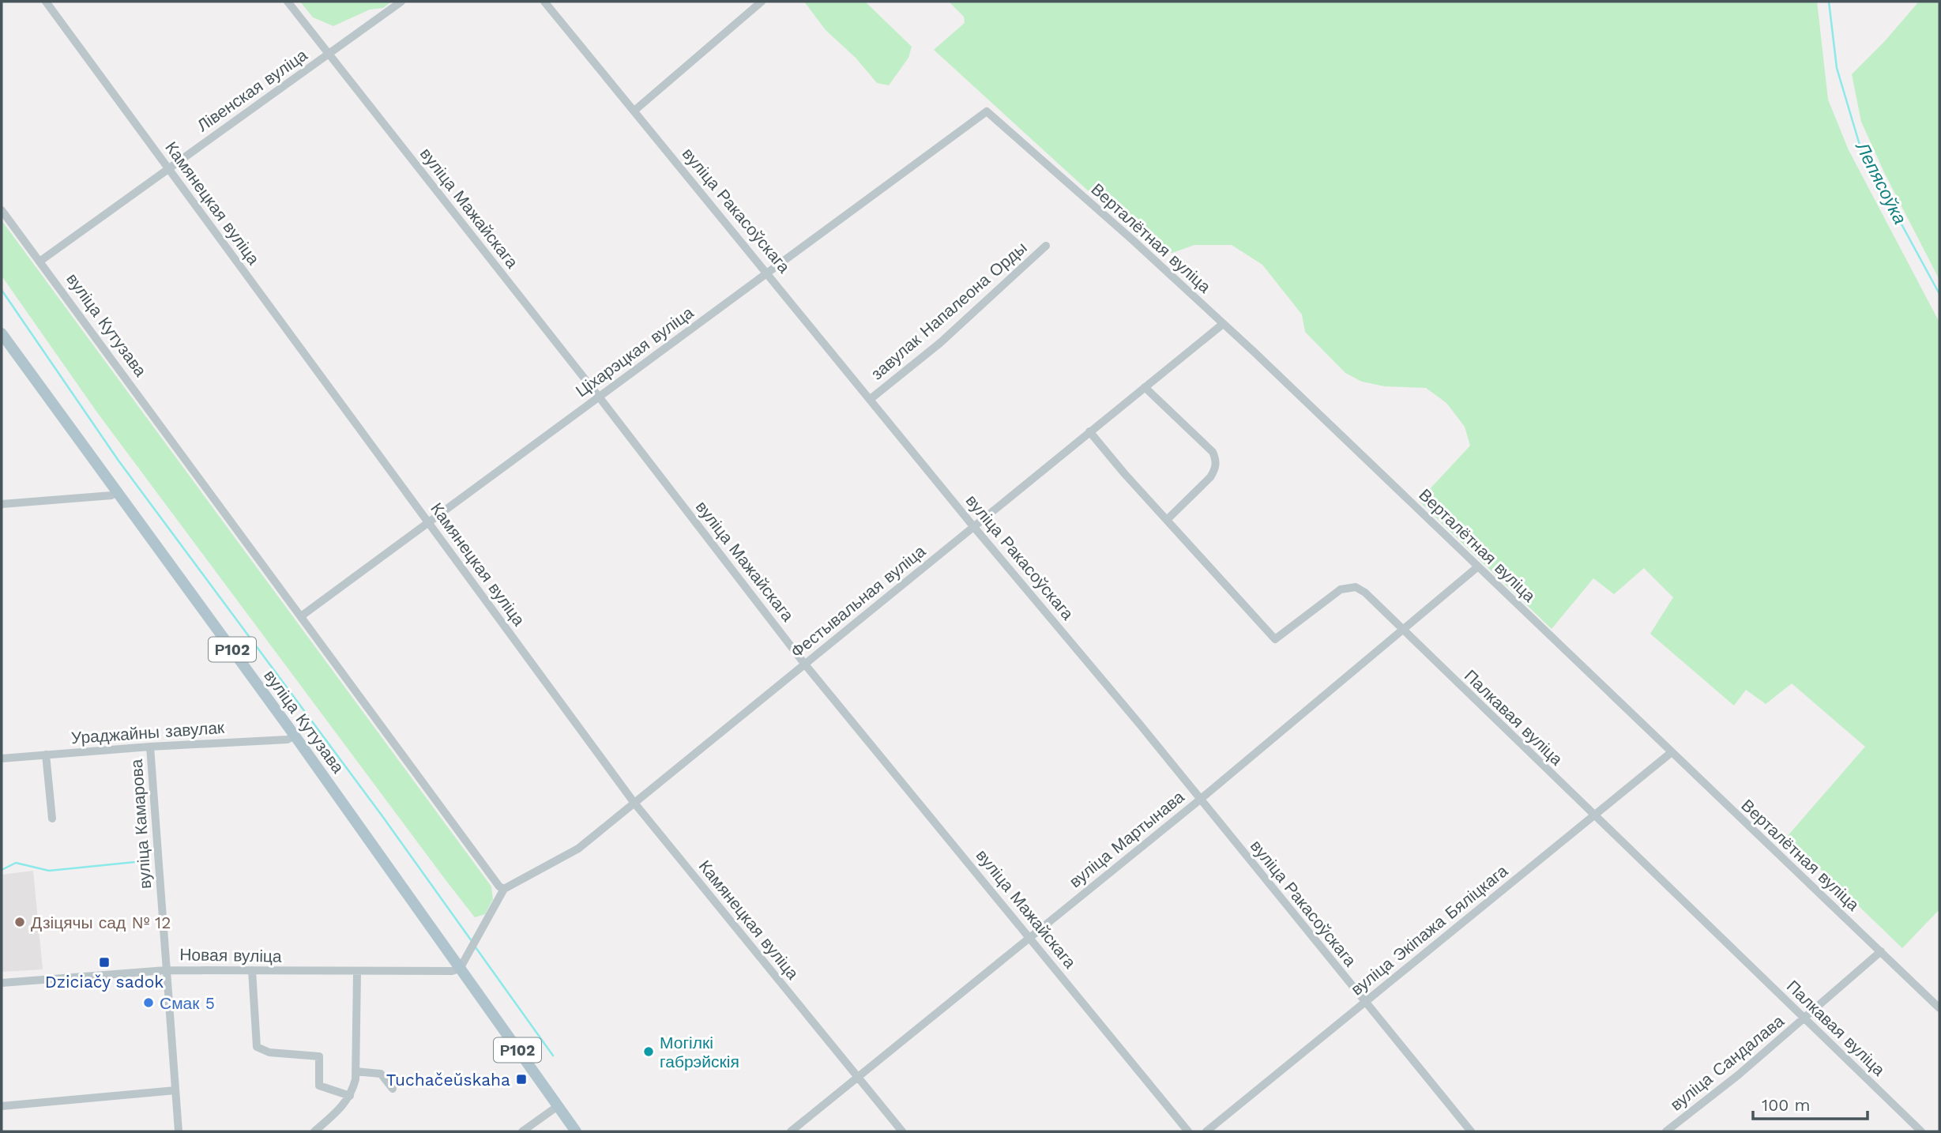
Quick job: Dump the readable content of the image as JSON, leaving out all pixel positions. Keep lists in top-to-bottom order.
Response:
{
  "streets": {
    "main road": ["вуліца Кутузава", "Р102"],
    "street": [
      "Лівенская вуліца",
      "Камянецкая вуліца",
      "вуліца Мажайскага",
      "вуліца Ракасоўскага",
      "Верталётная вуліца",
      "завулак Напалеона Орды",
      "Ціхарэцкая вуліца",
      "Фестывальная вуліца",
      "Палкавая вуліца",
      "Ураджайны завулак",
      "вуліца Камарова",
      "вуліца Мартынава",
      "вуліца Экіпажа Бяліцкага",
      "Новая вуліца",
      "вуліца Сандалава"
    ]
  },
  "crossings": [
    ["Лівенская вуліца", "Камянецкая вуліца"],
    ["Лівенская вуліца", "вуліца Мажайскага"],
    ["Лівенская вуліца", "вуліца Кутузава"],
    ["Камянецкая вуліца", "Ціхарэцкая вуліца"],
    ["Камянецкая вуліца", "Фестывальная вуліца"],
    ["Камянецкая вуліца", "вуліца Мартынава"],
    ["вуліца Мажайскага", "Ціхарэцкая вуліца"],
    ["вуліца Мажайскага", "Фестывальная вуліца"],
    ["вуліца Мажайскага", "вуліца Мартынава"],
    ["вуліца Ракасоўскага", "завулак Напалеона Орды"],
    ["вуліца Ракасоўскага", "Ціхарэцкая вуліца"],
    ["вуліца Ракасоўскага", "Фестывальная вуліца"],
    ["вуліца Ракасоўскага", "вуліца Мартынава"],
    ["вуліца Ракасоўскага", "вуліца Экіпажа Бяліцкага"],
    ["Верталётная вуліца", "Ціхарэцкая вуліца"],
    ["Верталётная вуліца", "Фестывальная вуліца"],
    ["Верталётная вуліца", "вуліца Мартынава"],
    ["Верталётная вуліца", "вуліца Экіпажа Бяліцкага"],
    ["Верталётная вуліца", "вуліца Сандалава"],
    ["вуліца Кутузава", "Ціхарэцкая вуліца"],
    ["вуліца Кутузава", "Фестывальная вуліца"],
    ["вуліца Кутузава", "Ураджайны завулак"],
    ["вуліца Кутузава", "Новая вуліца"],
    ["Фестывальная вуліца", "Палкавая вуліца"],
    ["Палкавая вуліца", "вуліца Мартынава"],
    ["Палкавая вуліца", "вуліца Экіпажа Бяліцкага"],
    ["Палкавая вуліца", "вуліца Сандалава"],
    ["Ураджайны завулак", "вуліца Камарова"],
    ["вуліца Камарова", "Новая вуліца"]
  ],
  "water": ["Лепясоўка"],
  "places": {
    "other": ["Дзіцячы сад № 12", "Смак 5", "Могілкі габрэйскія"],
    "transit": ["Dziciačy sadok", "Tuchačeŭskaha"]
  },
  "scale_bar": "100 m"
}
